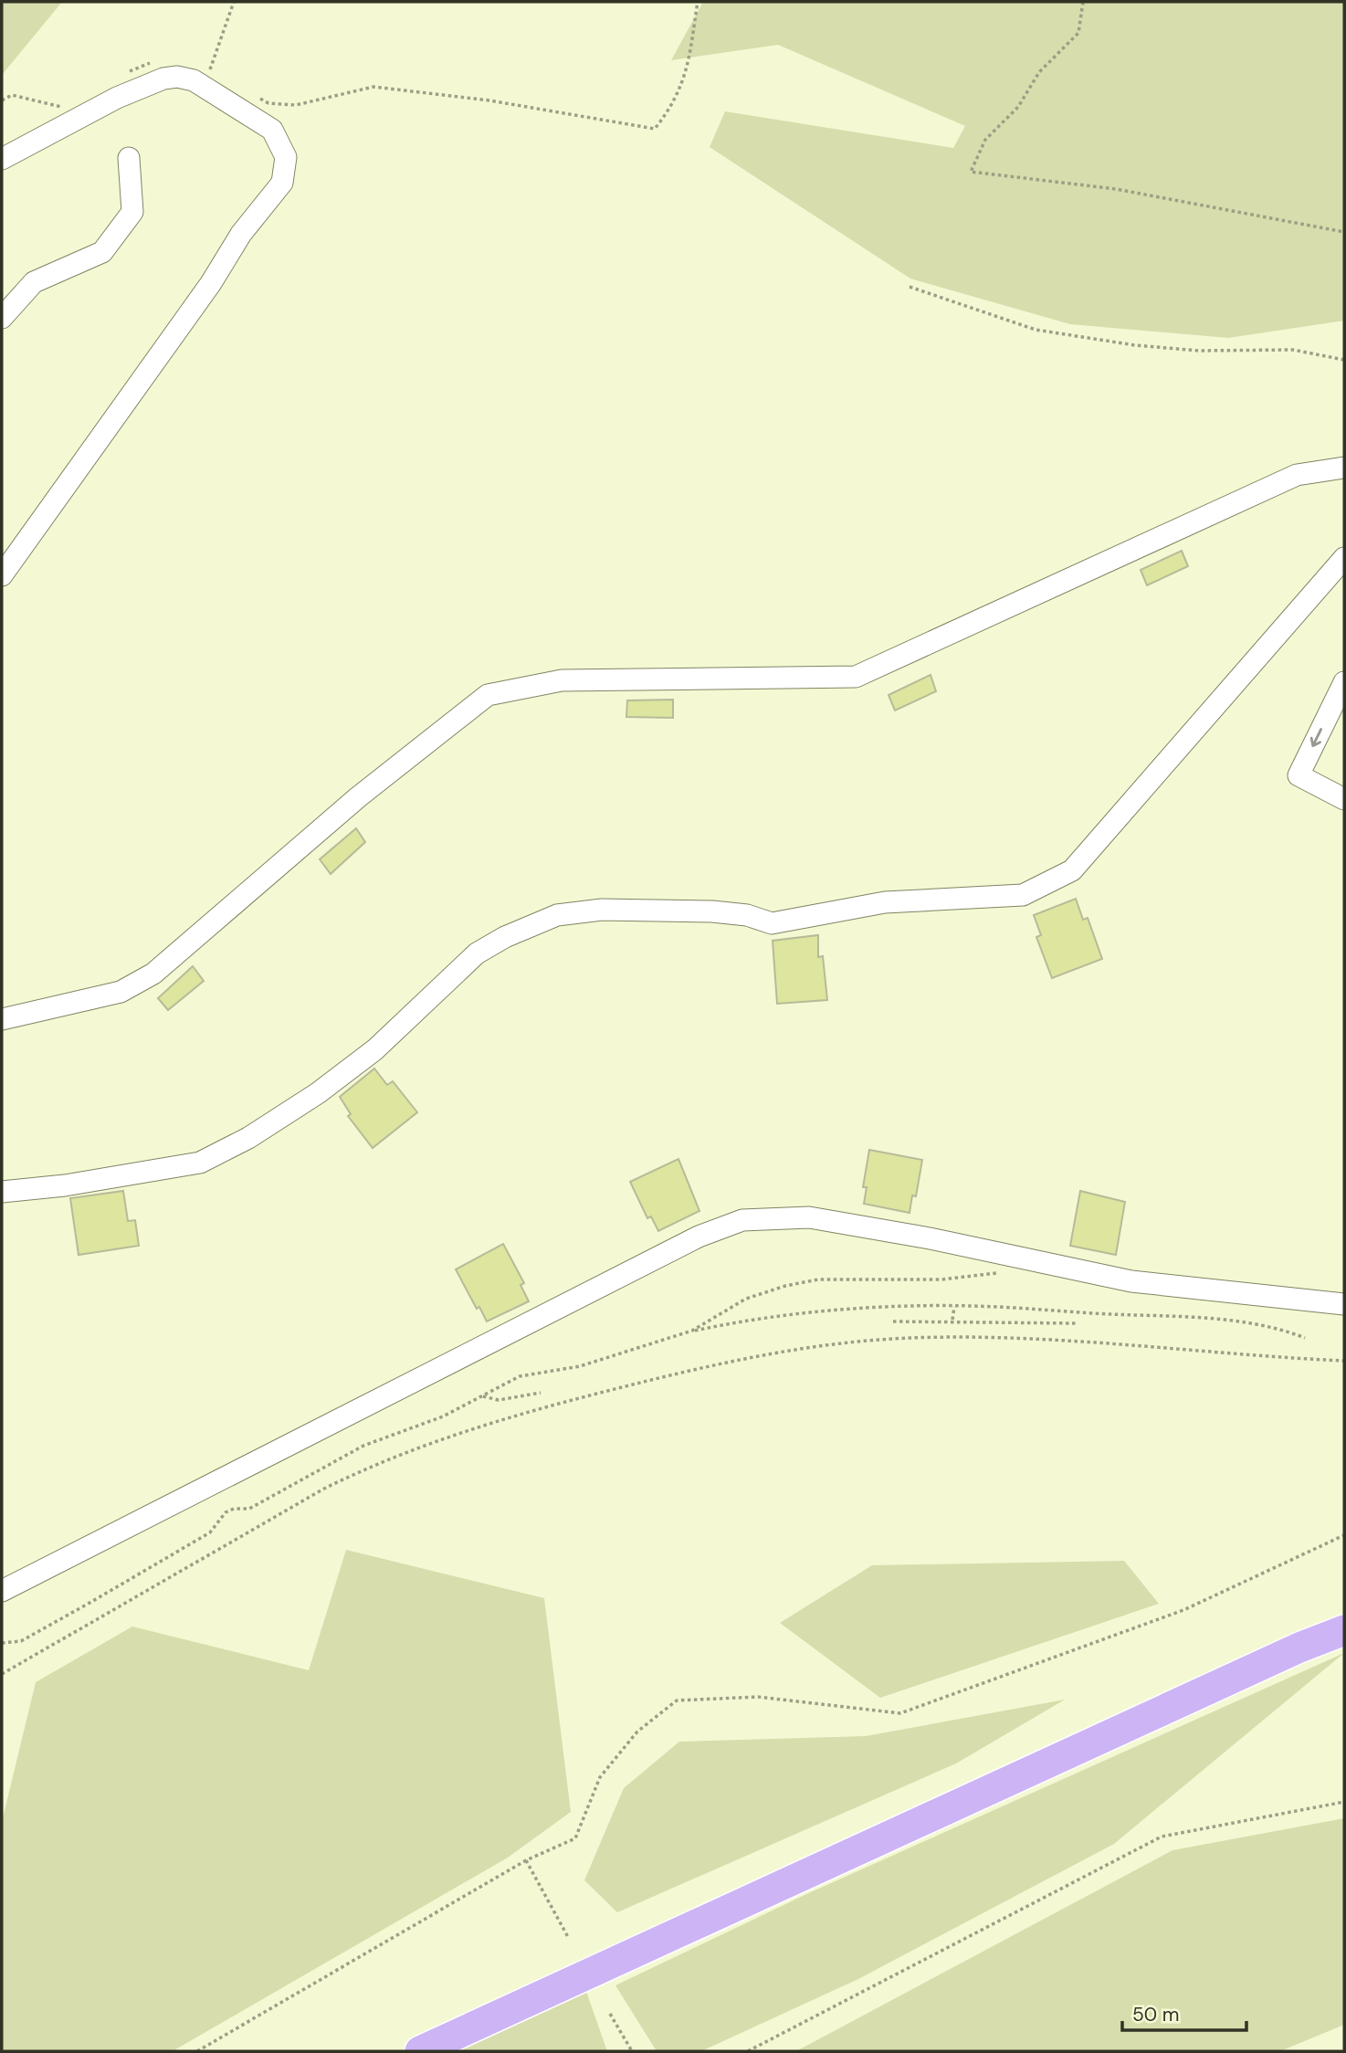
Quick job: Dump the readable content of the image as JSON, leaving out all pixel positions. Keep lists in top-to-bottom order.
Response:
{
  "scale_bar": "50 m"
}
